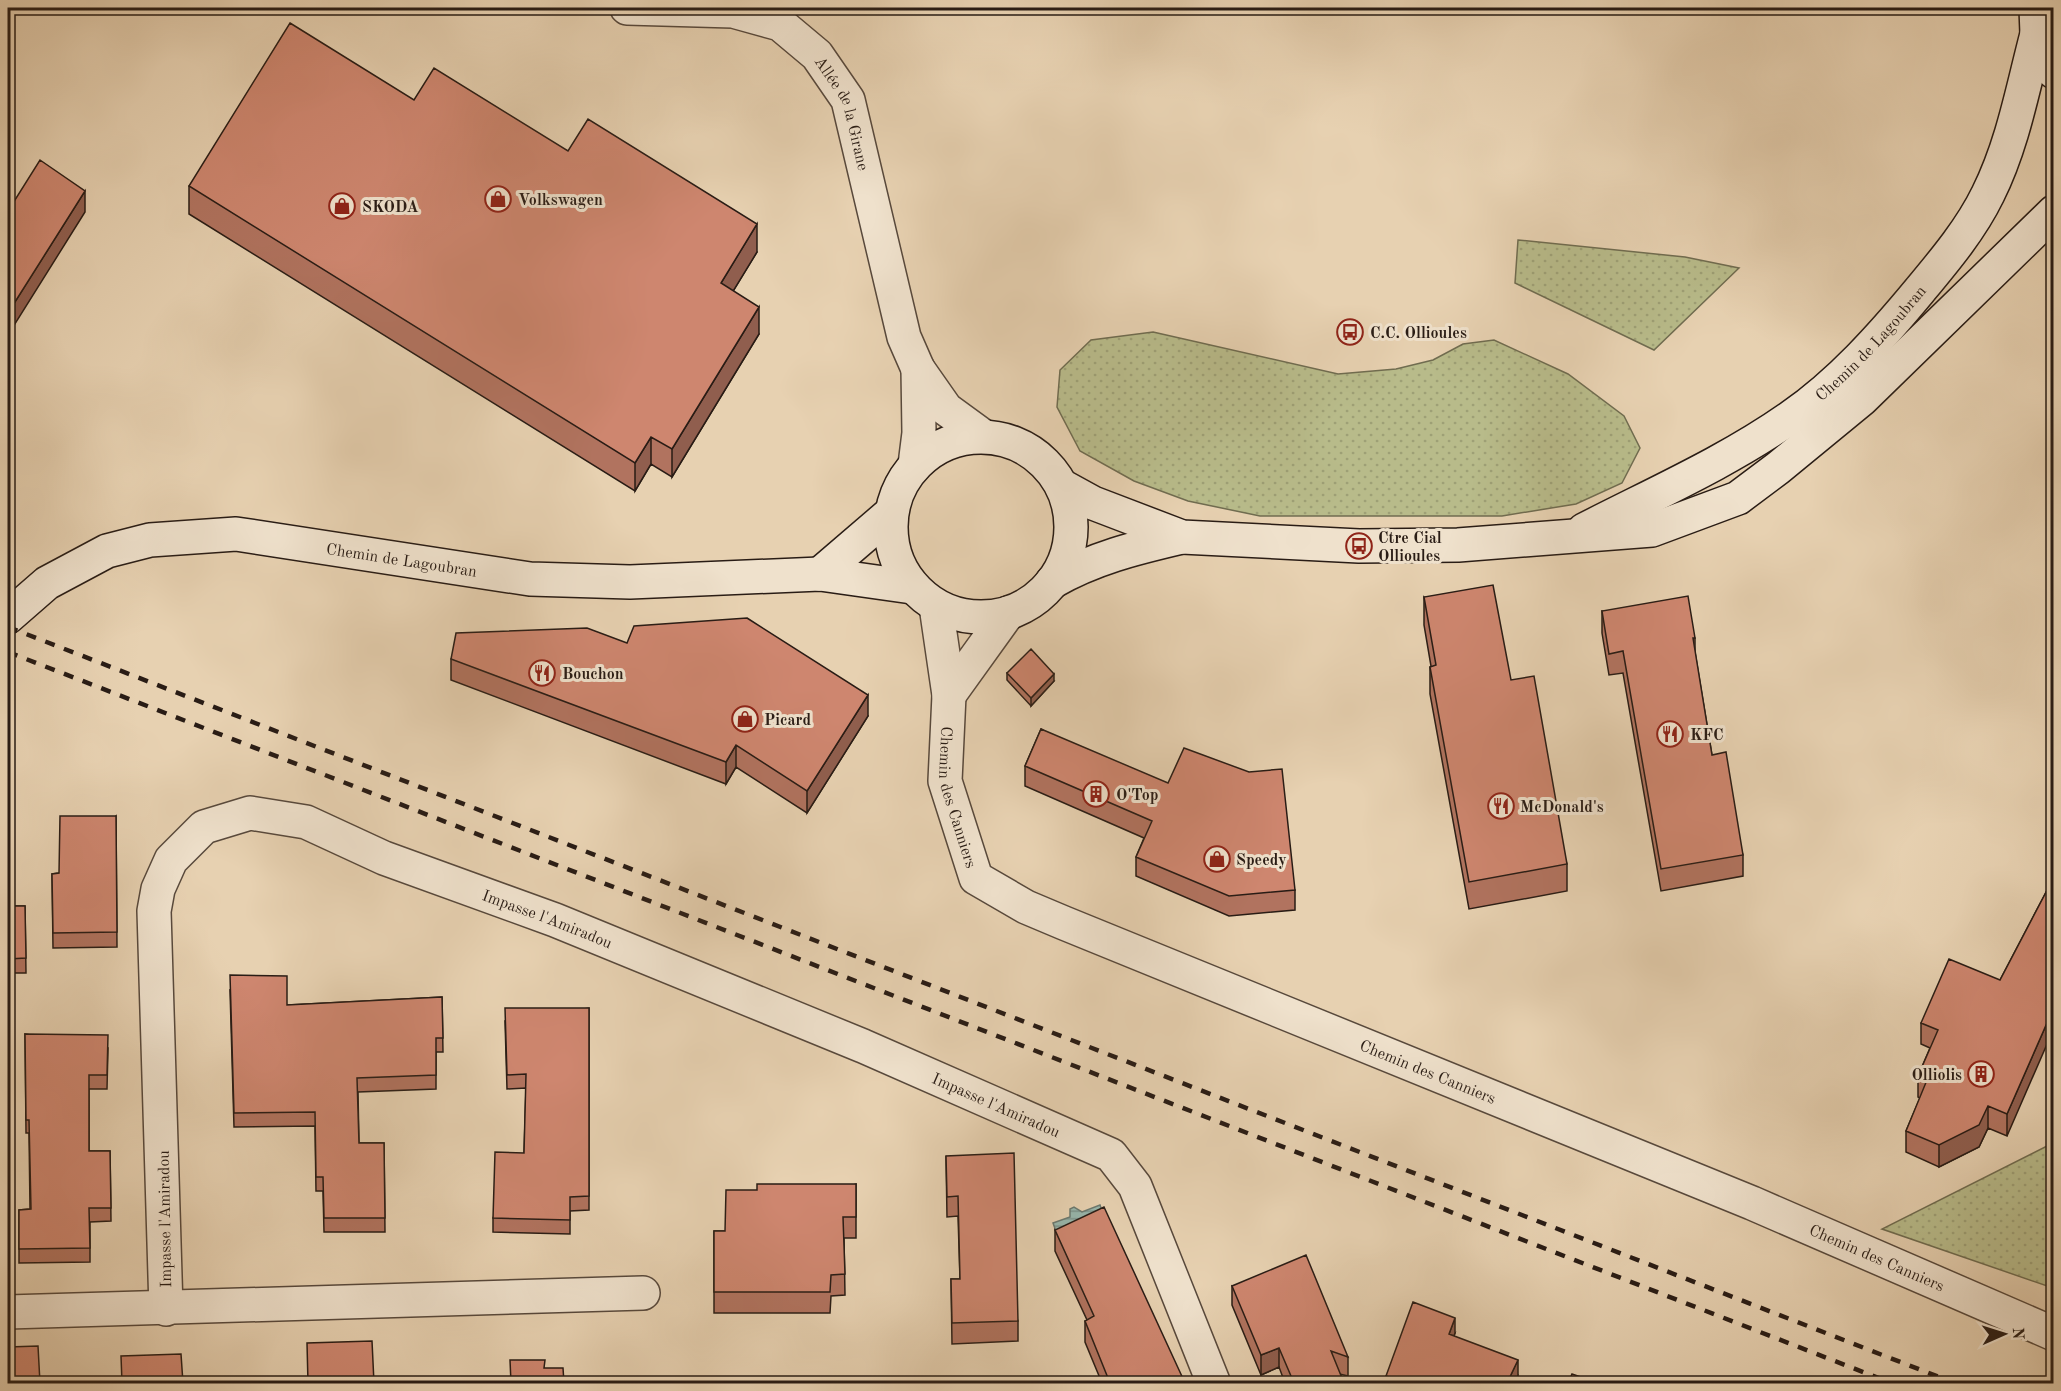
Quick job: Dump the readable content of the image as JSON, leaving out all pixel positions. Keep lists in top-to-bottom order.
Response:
{
  "streets": {
    "street": [
      "Allée de la Girane",
      "Chemin de Lagoubran",
      "Chemin des Canniers",
      "Impasse l'Amiradou"
    ]
  },
  "crossings": [
    ["Allée de la Girane", "Chemin de Lagoubran"],
    ["Allée de la Girane", "Chemin des Canniers"],
    ["Chemin de Lagoubran", "Chemin des Canniers"]
  ],
  "places": {
    "shop": [
      "Volkswagen",
      "SKODA",
      "Picard",
      "Speedy"
    ],
    "bus stop": ["C.C. Ollioules", "Ctre Cial Ollioules"],
    "restaurant": ["Bouchon", "KFC", "McDonald's"],
    "building": ["O'Top", "Olliolis"]
  },
  "north": "right"
}
